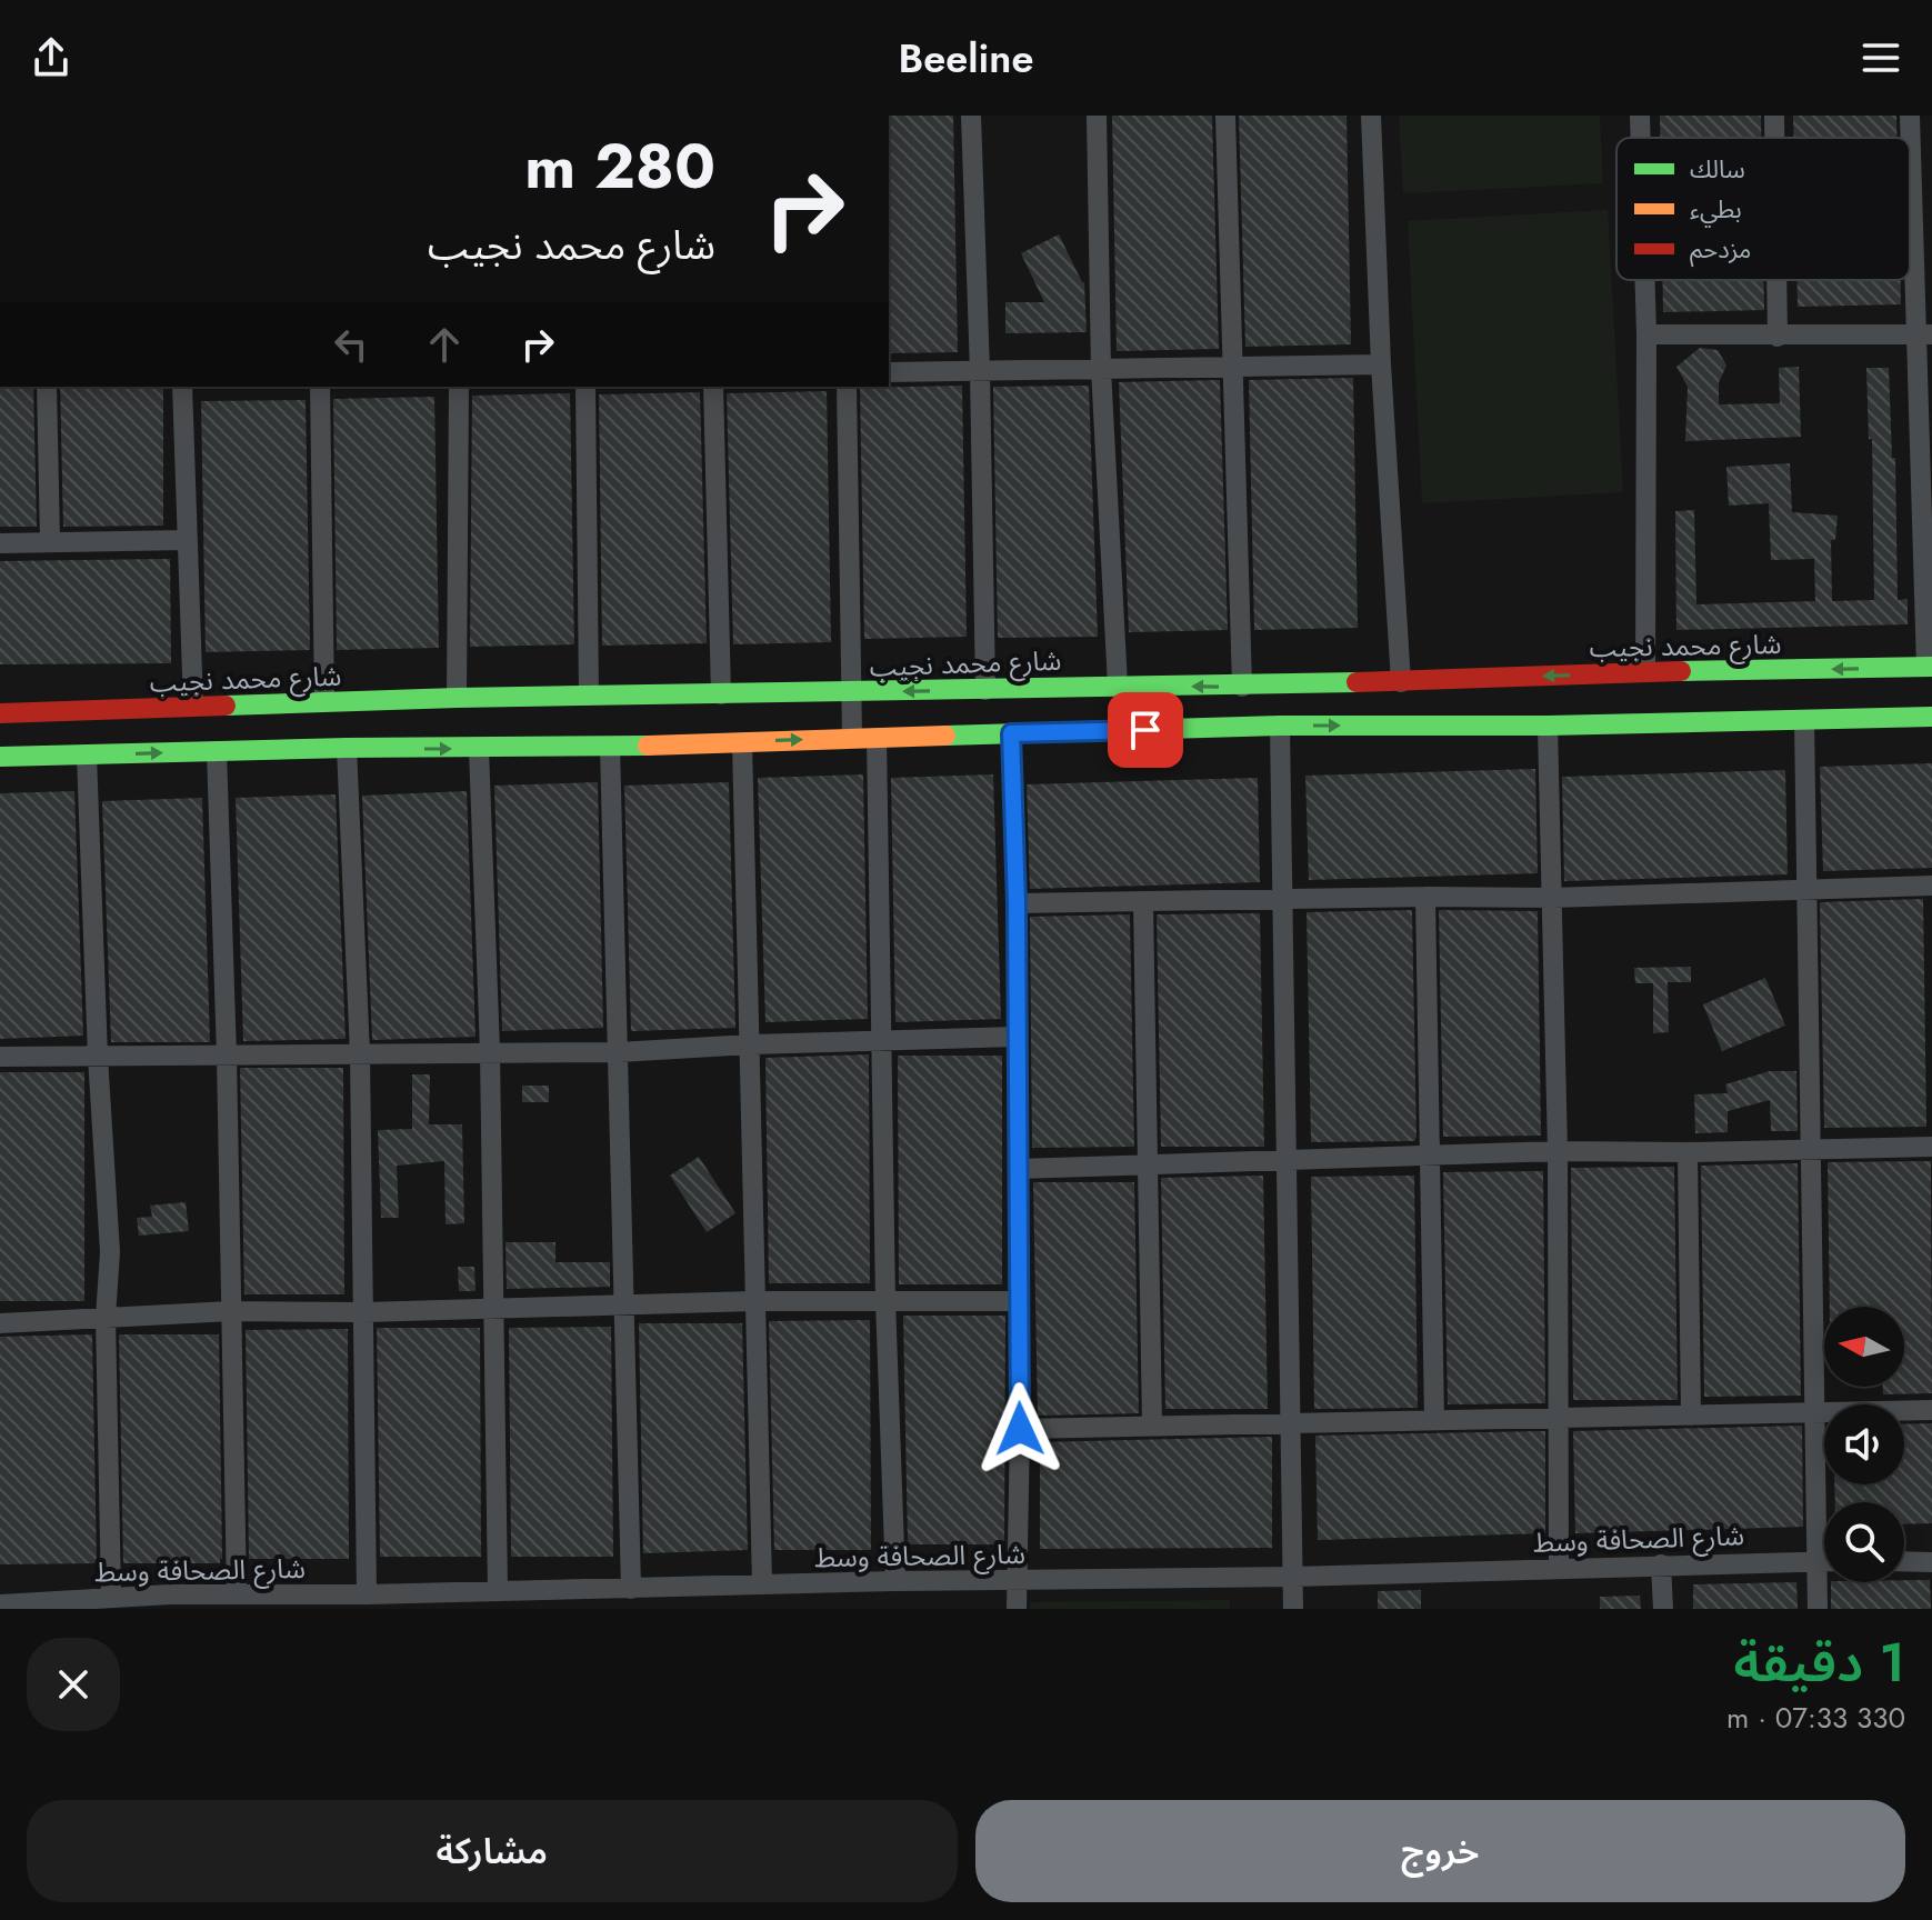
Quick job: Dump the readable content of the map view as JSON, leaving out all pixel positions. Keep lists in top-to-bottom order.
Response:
{
  "streets": {
    "main road": ["شارع محمد نجيب"],
    "street": ["شارع الصحافة وسط"]
  },
  "legend": ["سالك", "بطيء", "مزدحم"],
  "north": "left",
  "page": {
    "header": "Beeline",
    "turn": ["280 m", "شارع محمد نجيب"],
    "heading": ["1 دقيقة", "330 m · 07:33"],
    "buttons": ["خروج", "مشاركة"]
  }
}
